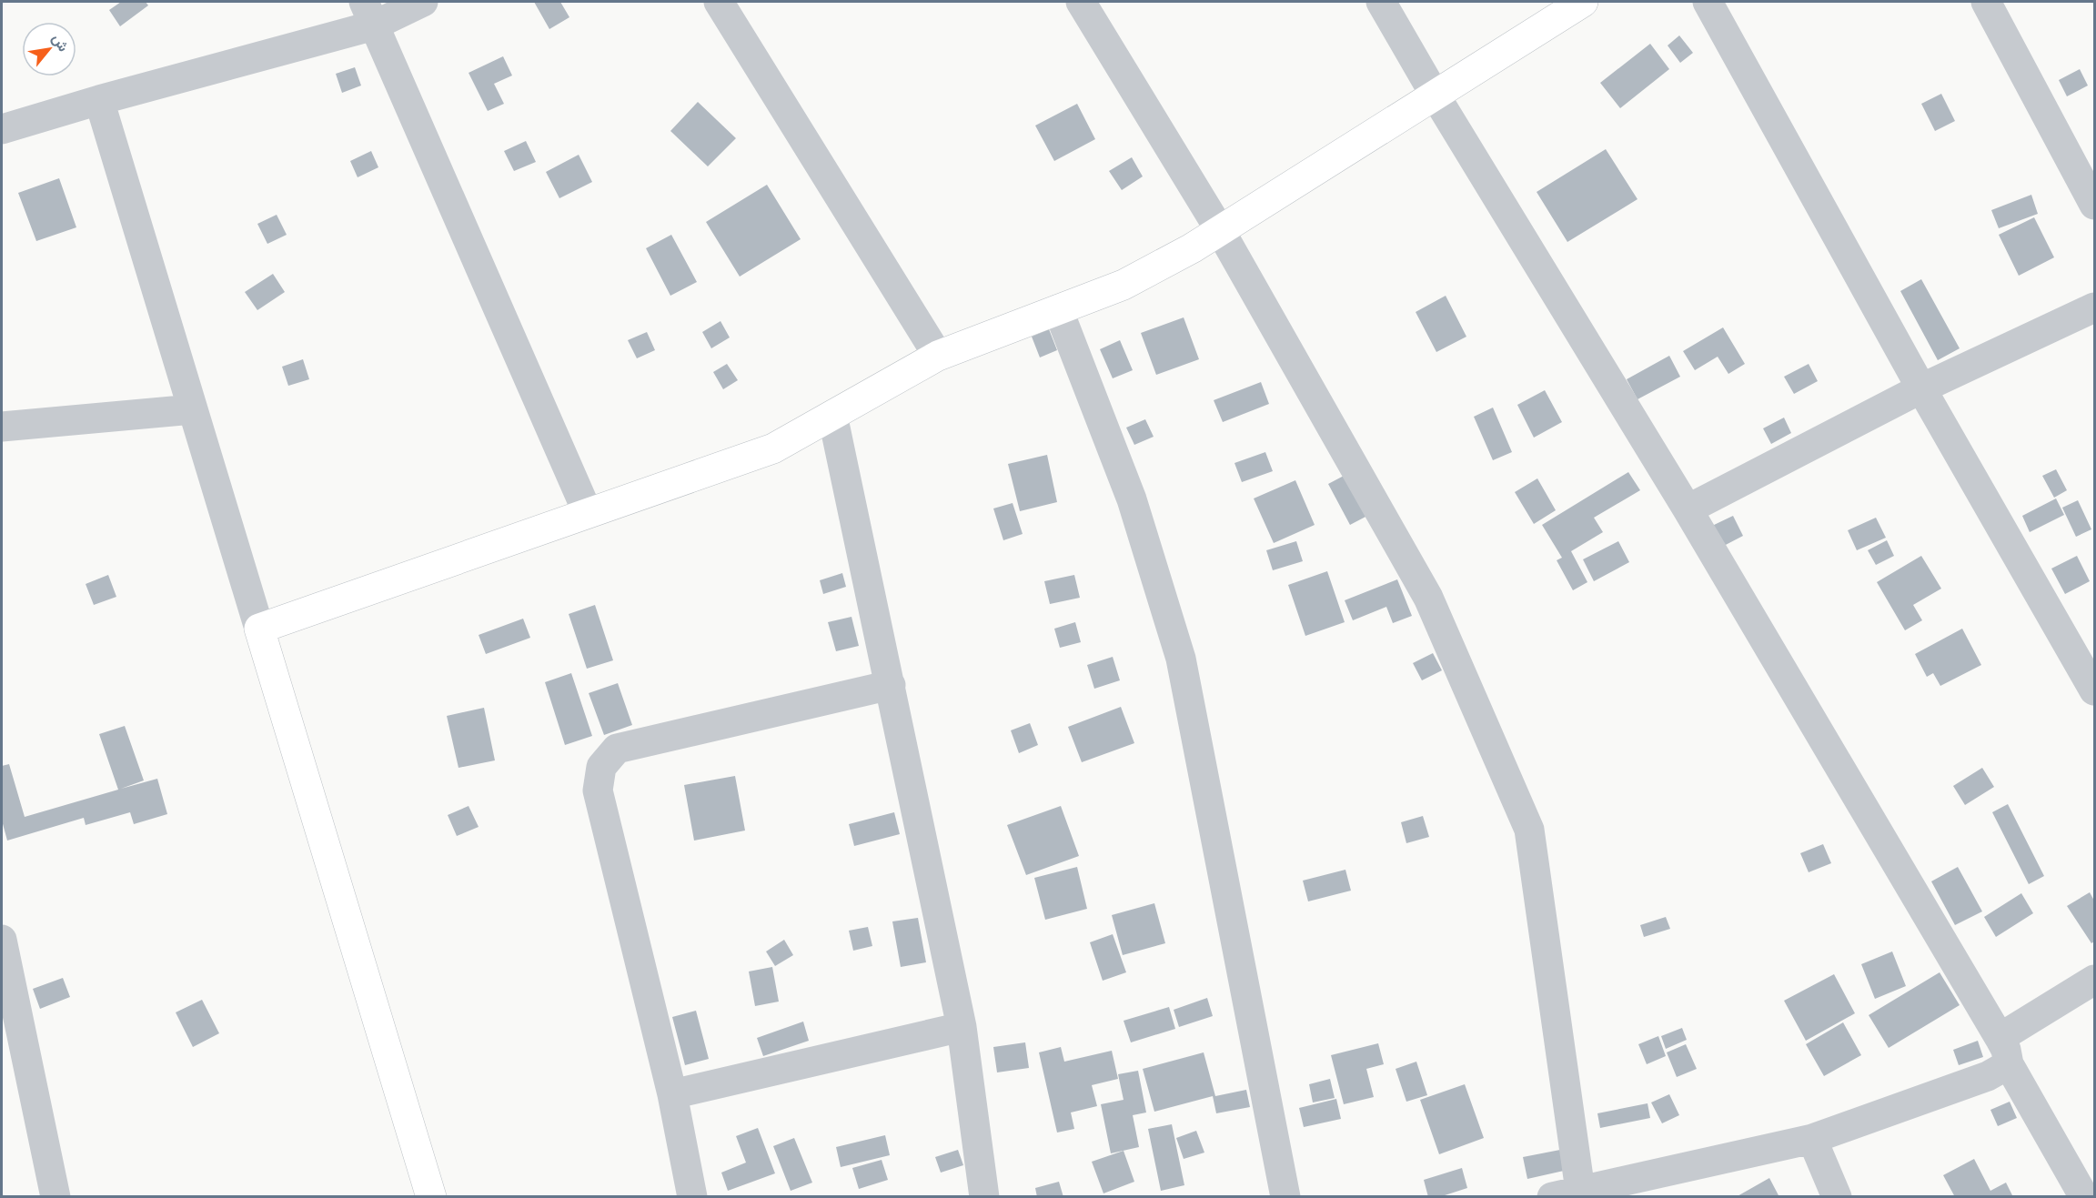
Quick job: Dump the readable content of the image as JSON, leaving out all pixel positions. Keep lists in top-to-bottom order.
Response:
{
  "north": "top right"
}
